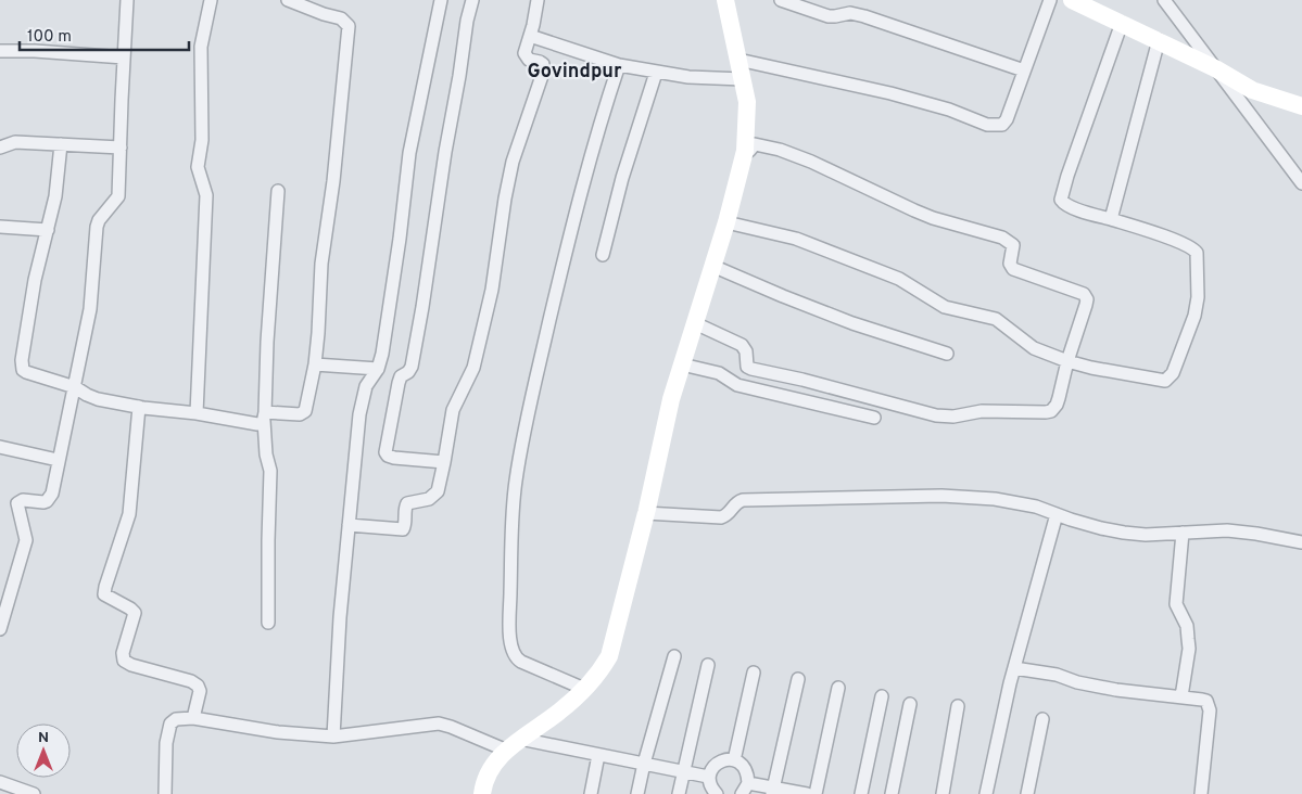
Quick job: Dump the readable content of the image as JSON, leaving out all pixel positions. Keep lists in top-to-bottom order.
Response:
{
  "districts": ["Govindpur"],
  "scale_bar": "100 m",
  "north": "top"
}
